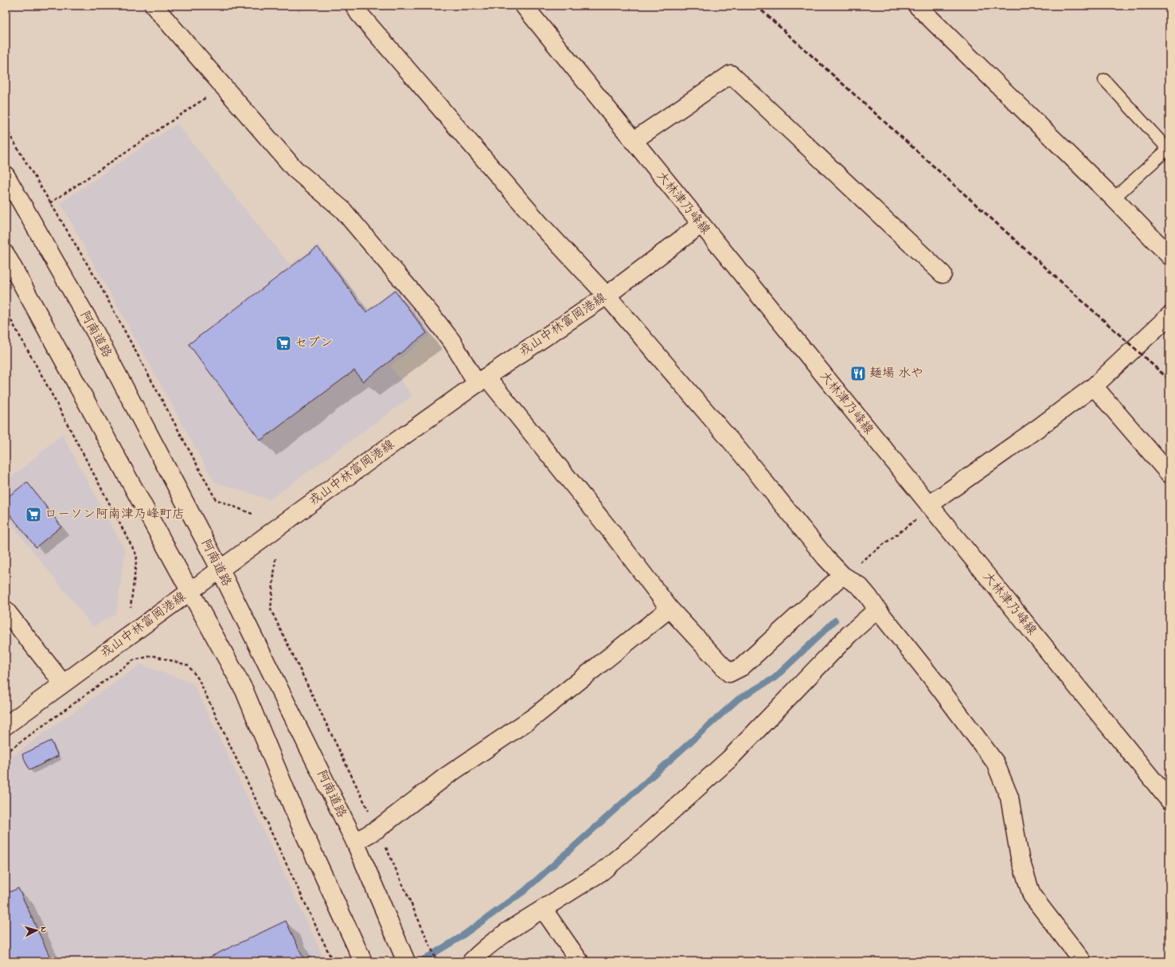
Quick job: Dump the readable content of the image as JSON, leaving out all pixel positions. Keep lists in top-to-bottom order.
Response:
{
  "streets": {
    "main road": ["大林津乃峰線", "戎山中林富岡港線", "阿南道路"]
  },
  "crossings": [
    ["大林津乃峰線", "戎山中林富岡港線"],
    ["戎山中林富岡港線", "阿南道路"]
  ],
  "places": {
    "supermarket": ["セブン", "ローソン阿南津乃峰町店"],
    "restaurant": ["麺場 水や"]
  },
  "north": "right"
}
